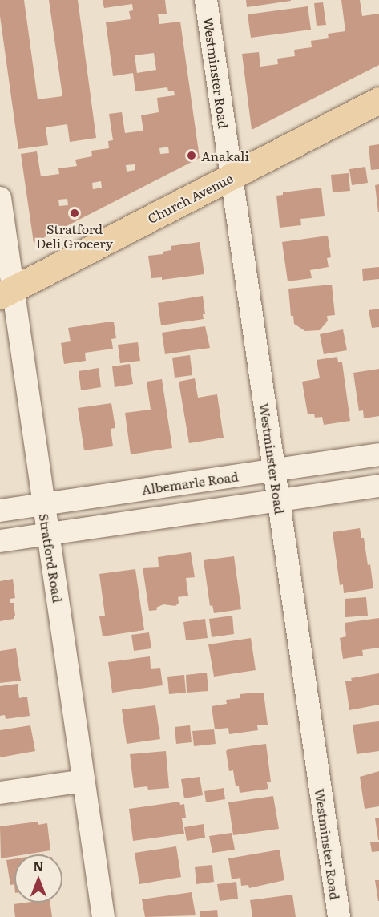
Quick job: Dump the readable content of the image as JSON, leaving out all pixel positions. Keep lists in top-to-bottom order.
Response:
{
  "streets": {
    "main road": ["Church Avenue"],
    "street": ["Westminster Road", "Albemarle Road", "Stratford Road"]
  },
  "crossings": [
    ["Westminster Road", "Church Avenue"],
    ["Westminster Road", "Albemarle Road"],
    ["Church Avenue", "Stratford Road"],
    ["Albemarle Road", "Stratford Road"]
  ],
  "places": ["Anakali", "Stratford Deli Grocery"],
  "north": "top"
}
